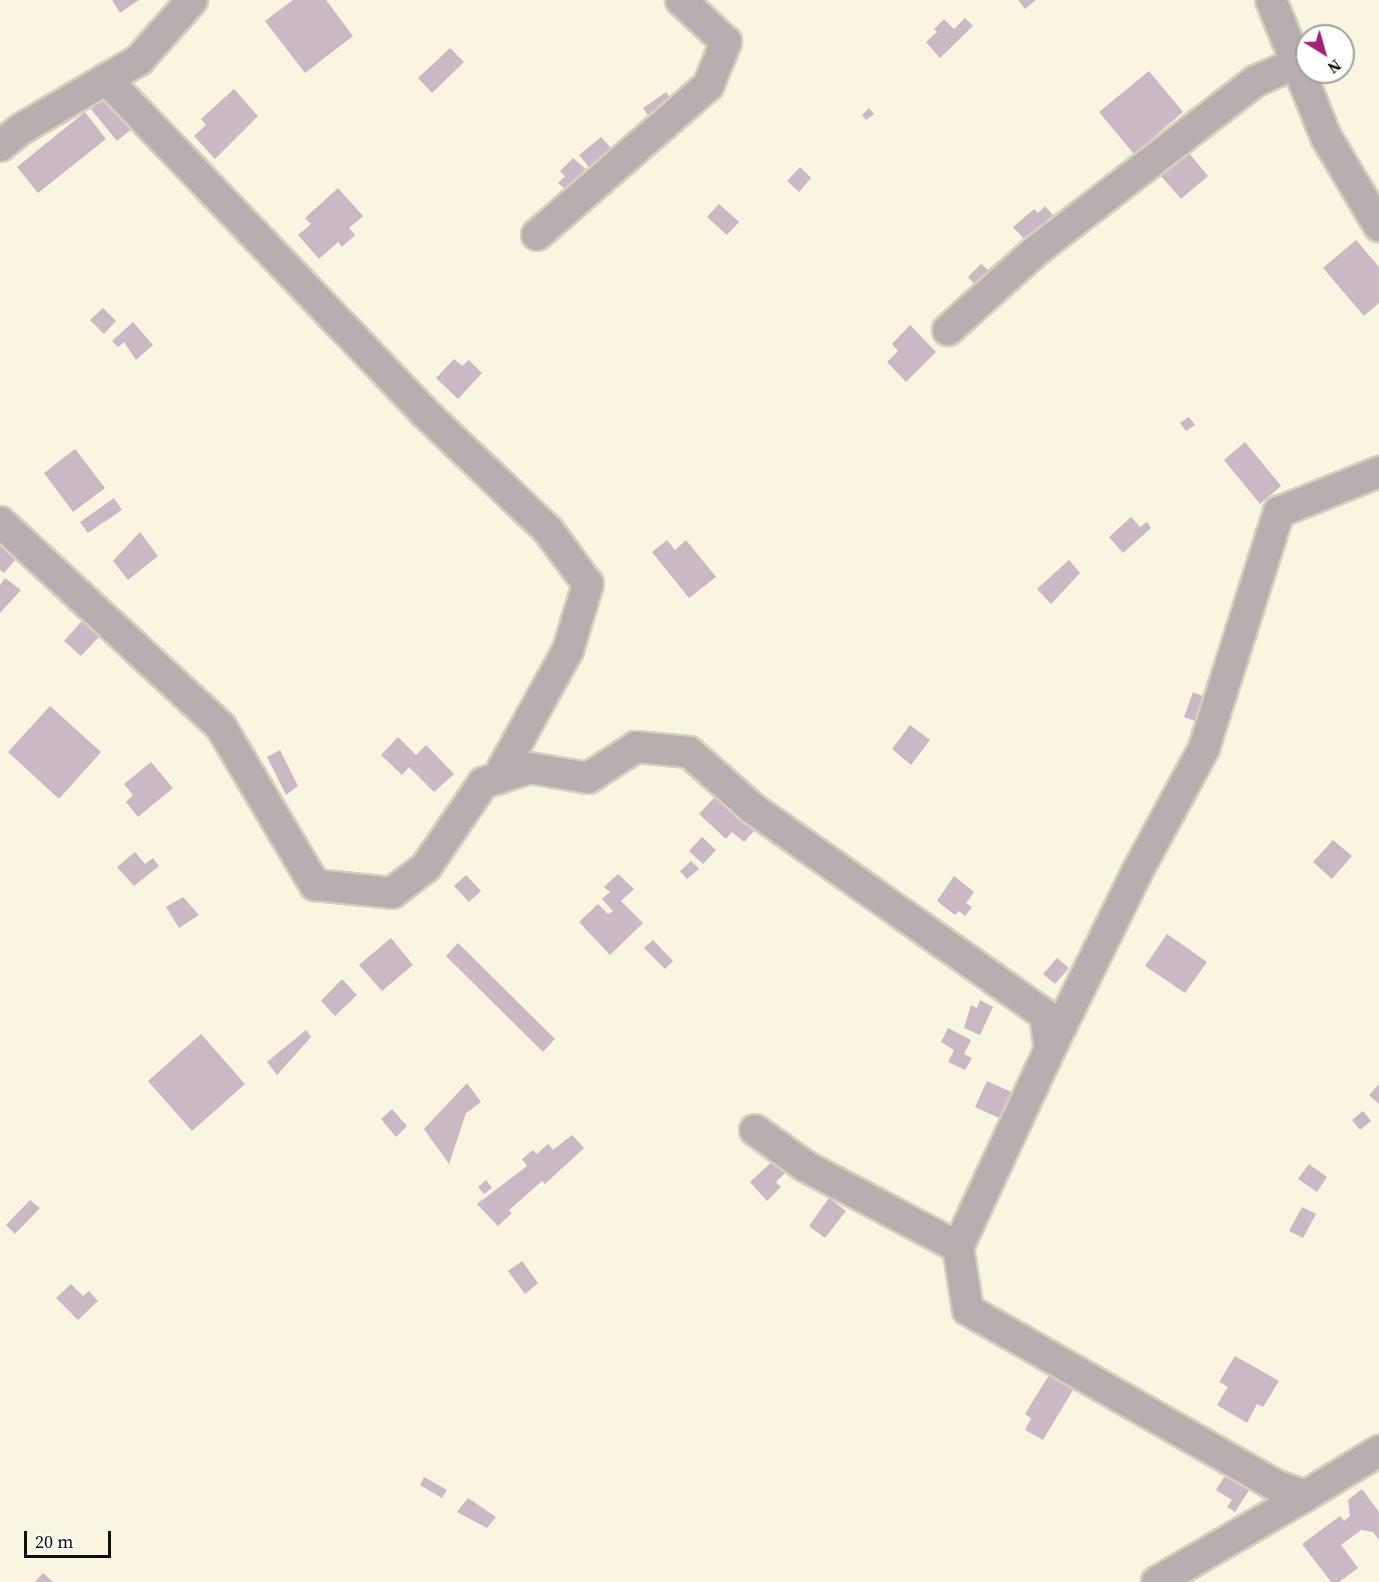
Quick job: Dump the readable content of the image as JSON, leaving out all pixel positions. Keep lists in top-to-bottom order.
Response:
{
  "scale_bar": "20 m",
  "north": "bottom right"
}
